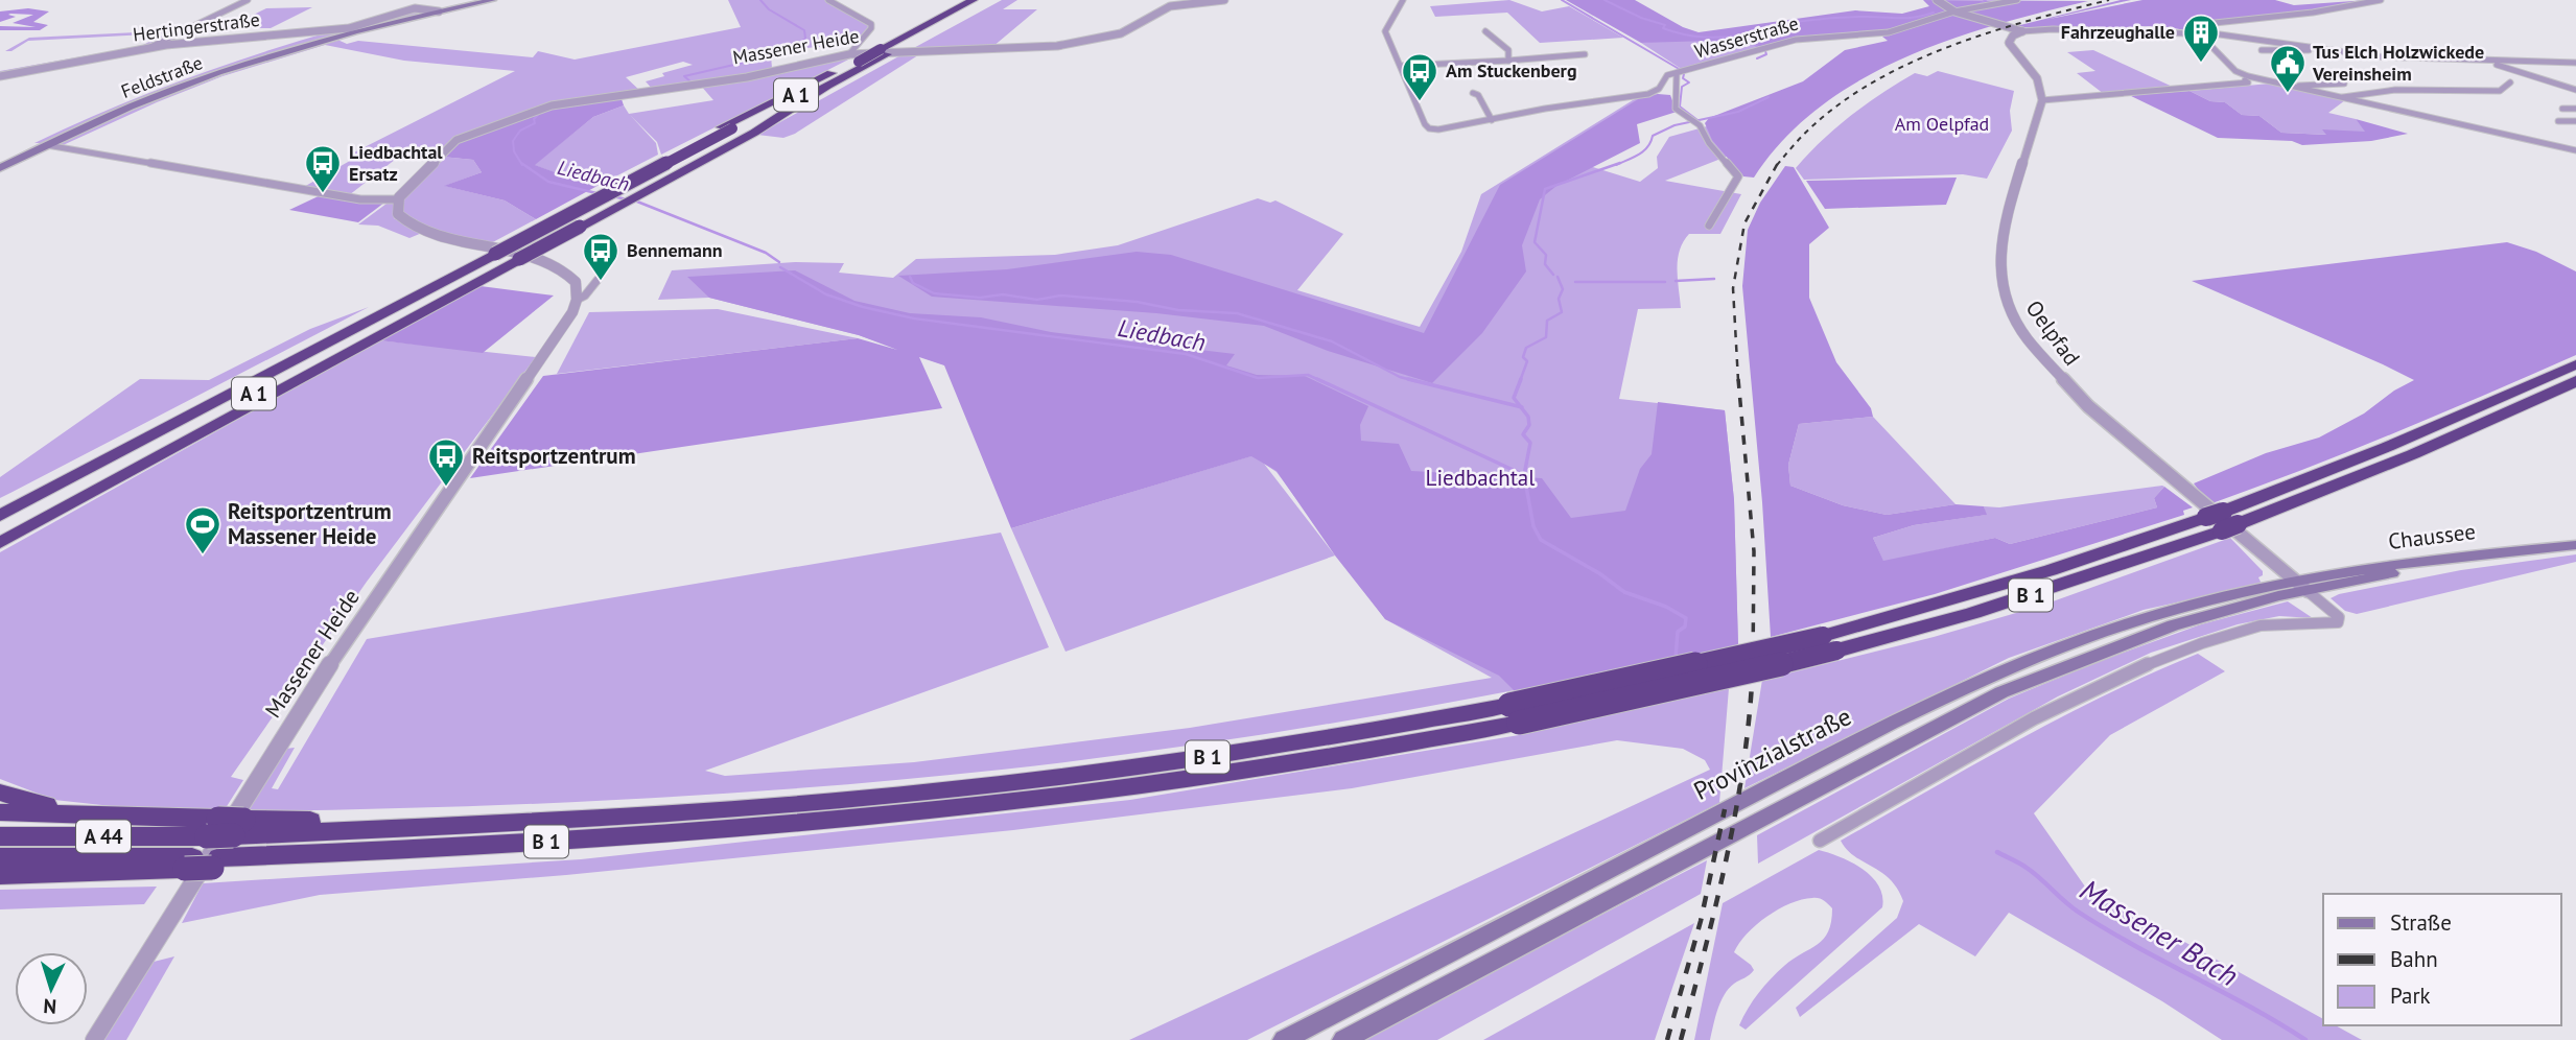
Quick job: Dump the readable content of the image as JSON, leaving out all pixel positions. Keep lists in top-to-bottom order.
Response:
{
  "streets": {
    "highway": ["A 1", "B 1", "A 44"],
    "main road": ["Feldstraße", "Chaussee", "Provinzialstraße"],
    "street": [
      "Hertingerstraße",
      "Wasserstraße",
      "Massener Heide",
      "Oelpfad"
    ]
  },
  "crossings": [
    ["Hertingerstraße", "Feldstraße"],
    ["Oelpfad", "Chaussee"],
    ["Oelpfad", "Provinzialstraße"],
    ["Chaussee", "Provinzialstraße"],
    ["B 1", "A 44"]
  ],
  "water": ["Liedbach", "Massener Bach"],
  "parks": ["Am Oelpfad", "Liedbachtal"],
  "places": {
    "building": ["Fahrzeughalle"],
    "public building": ["Tus Elch Holzwickede Vereinsheim"],
    "bus stop": [
      "Am Stuckenberg",
      "Liedbachtal Ersatz",
      "Bennemann",
      "Reitsportzentrum"
    ],
    "sports": ["Reitsportzentrum Massener Heide"]
  },
  "legend": ["Straße", "Bahn", "Park"],
  "north": "bottom"
}
